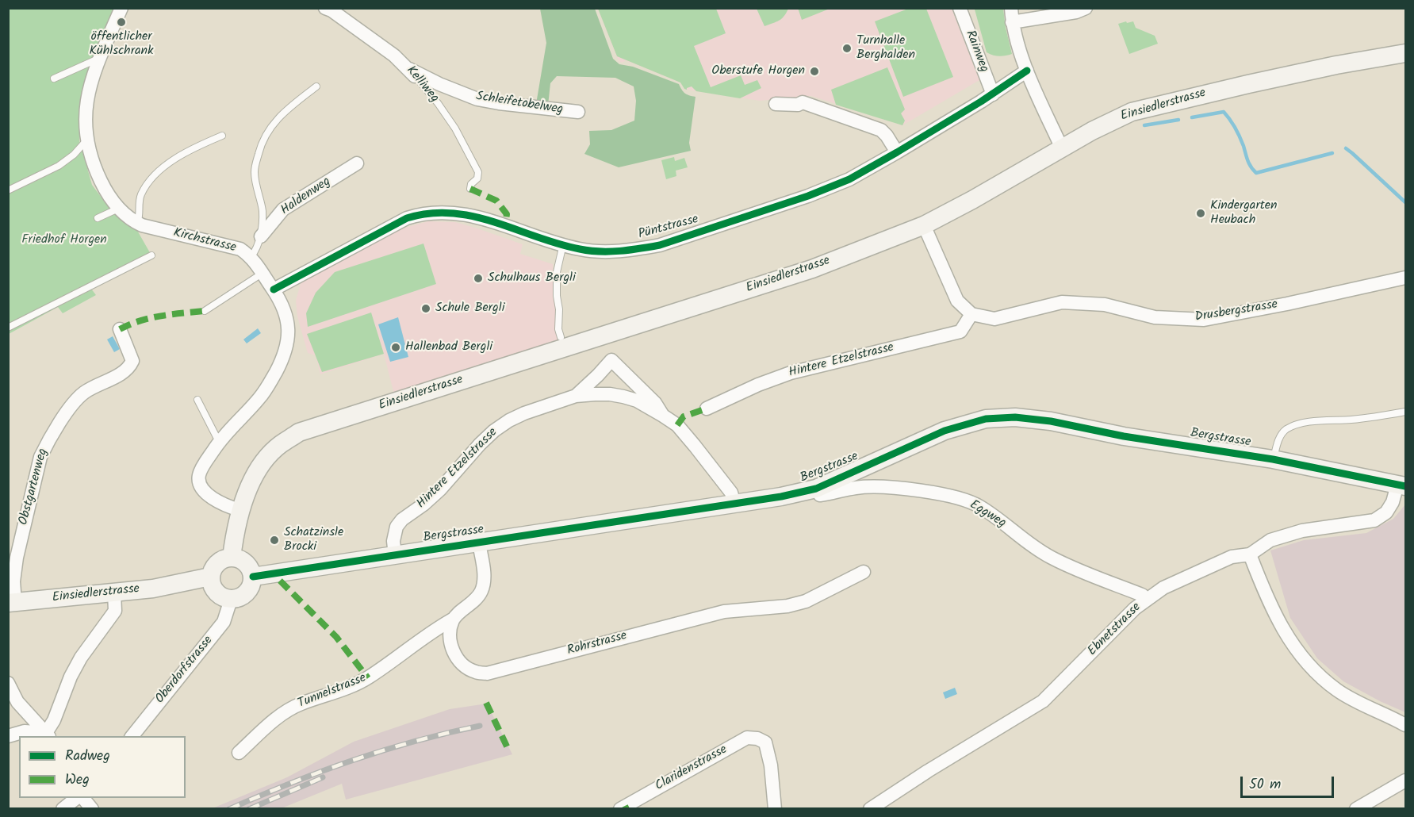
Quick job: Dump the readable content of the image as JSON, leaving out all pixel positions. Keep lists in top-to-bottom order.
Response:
{
  "streets": {
    "main road": ["Einsiedlerstrasse", "Bergstrasse"],
    "street": [
      "Rainweg",
      "Kelliweg",
      "Schleifetobelweg",
      "Haldenweg",
      "Püntstrasse",
      "Kirchstrasse",
      "Drusbergstrasse",
      "Hintere Etzelstrasse",
      "Obstgartenweg",
      "Eggweg",
      "Ebnetstrasse",
      "Rohrstrasse",
      "Oberdorfstrasse",
      "Tunnelstrasse",
      "Claridenstrasse"
    ]
  },
  "crossings": [
    ["Rainweg", "Püntstrasse"],
    ["Kelliweg", "Schleifetobelweg"],
    ["Einsiedlerstrasse", "Kirchstrasse"],
    ["Einsiedlerstrasse", "Bergstrasse"],
    ["Einsiedlerstrasse", "Obstgartenweg"],
    ["Einsiedlerstrasse", "Oberdorfstrasse"],
    ["Püntstrasse", "Kirchstrasse"],
    ["Drusbergstrasse", "Hintere Etzelstrasse"],
    ["Hintere Etzelstrasse", "Bergstrasse"],
    ["Bergstrasse", "Eggweg"],
    ["Bergstrasse", "Ebnetstrasse"],
    ["Bergstrasse", "Oberdorfstrasse"],
    ["Eggweg", "Ebnetstrasse"],
    ["Rohrstrasse", "Tunnelstrasse"]
  ],
  "parks": ["Friedhof Horgen"],
  "places": [
    "öffentlicher Kühlschrank",
    "Turnhalle Berghalden",
    "Oberstufe Horgen",
    "Kindergarten Heubach",
    "Schulhaus Bergli",
    "Schule Bergli",
    "Hallenbad Bergli",
    "Schatzinsle Brocki"
  ],
  "legend": ["Radweg", "Weg"],
  "scale_bar": "50 m"
}
